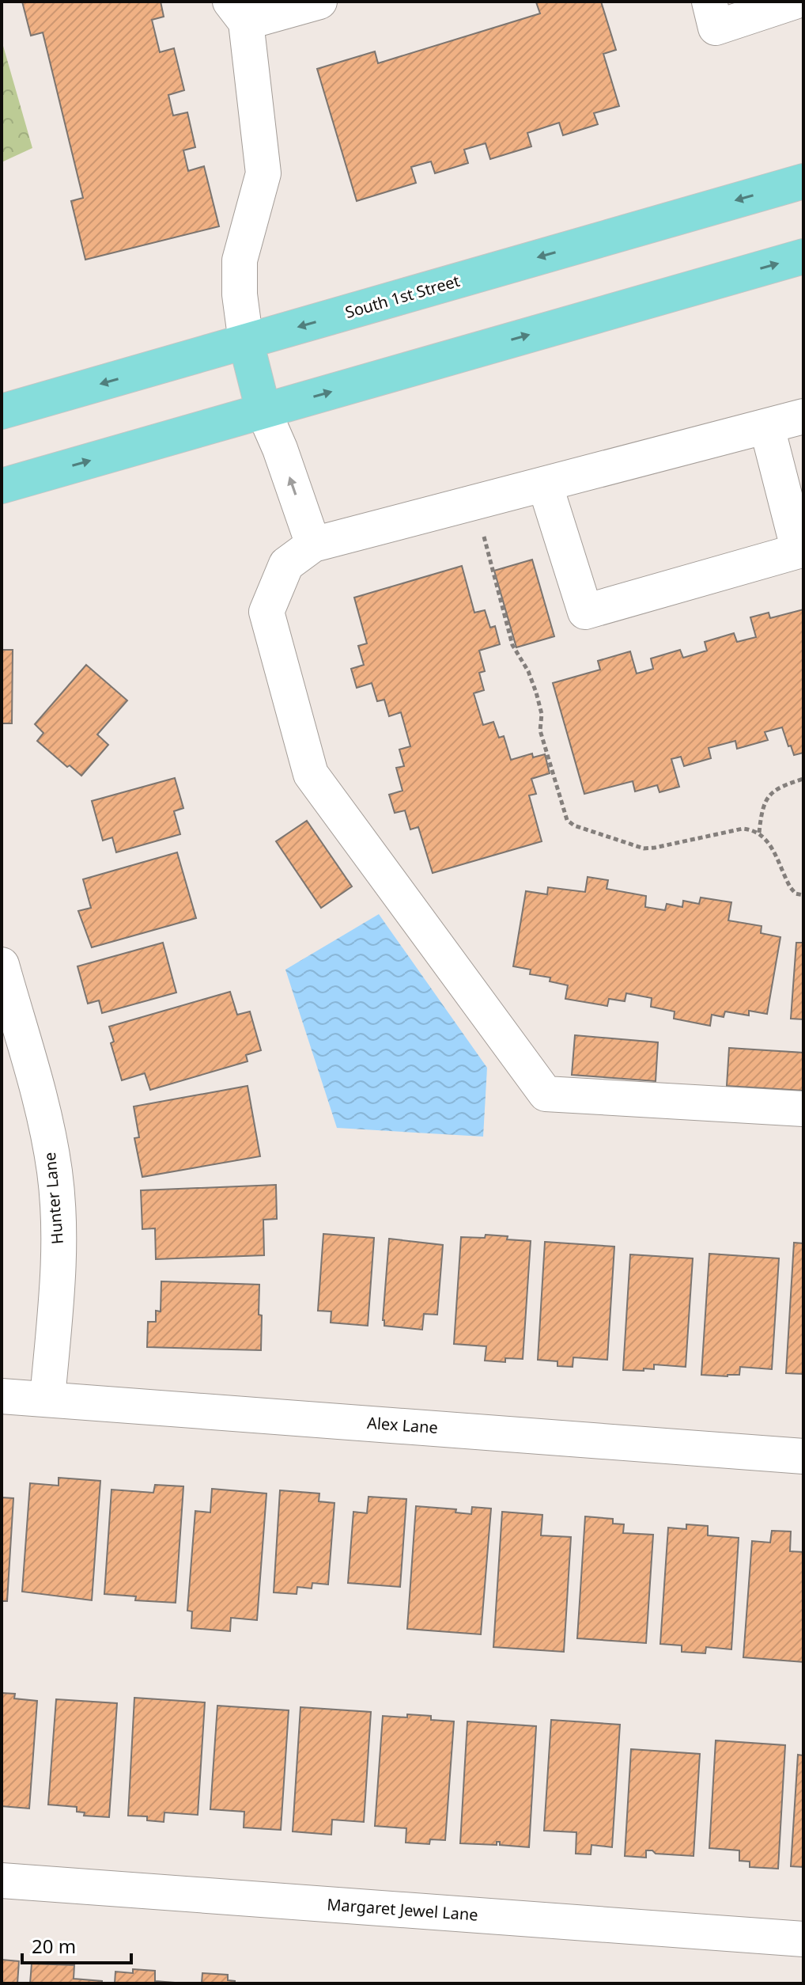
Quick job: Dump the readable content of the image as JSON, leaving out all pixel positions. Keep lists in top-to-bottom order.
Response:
{
  "streets": {
    "main road": ["South 1st Street"],
    "street": ["Hunter Lane", "Alex Lane", "Margaret Jewel Lane"]
  },
  "crossings": [
    ["Hunter Lane", "Alex Lane"]
  ],
  "scale_bar": "20 m"
}
